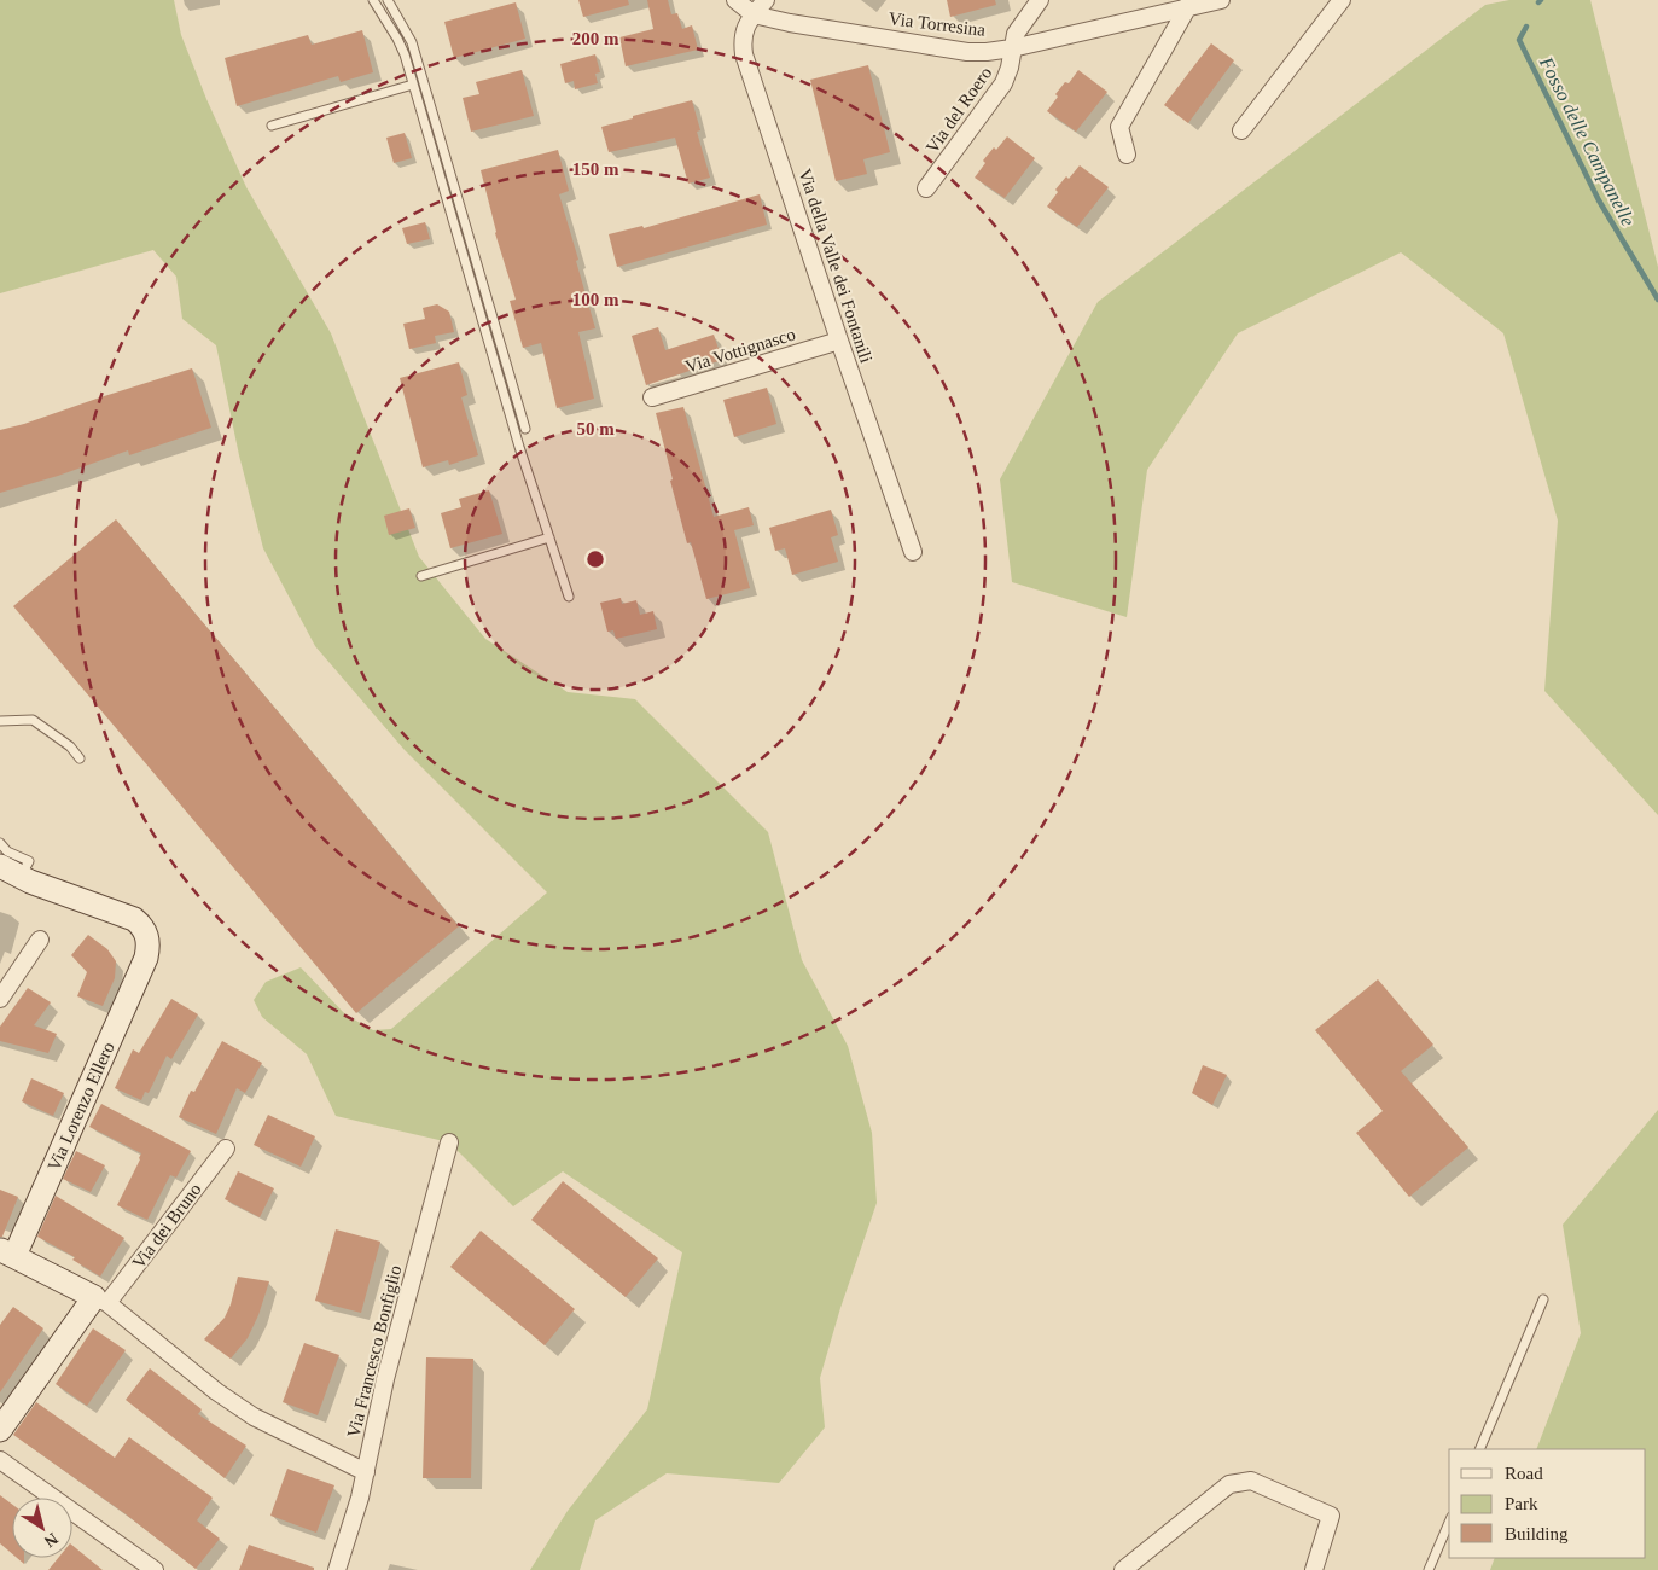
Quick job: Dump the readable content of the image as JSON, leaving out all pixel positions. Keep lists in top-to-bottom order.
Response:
{
  "streets": {
    "street": [
      "Via Torresina",
      "Via del Roero",
      "Via della Valle dei Fontanili",
      "Via Vottignasco",
      "Via Lorenzo Ellero",
      "Via dei Bruno",
      "Via Francesco Bonfiglio"
    ]
  },
  "crossings": [
    ["Via Torresina", "Via del Roero"],
    ["Via Torresina", "Via della Valle dei Fontanili"],
    ["Via della Valle dei Fontanili", "Via Vottignasco"]
  ],
  "water": ["Fosso delle Campanelle"],
  "legend": ["Road", "Park", "Building"],
  "north": "bottom right",
  "rings": [
    "200 m",
    "150 m",
    "100 m",
    "50 m"
  ]
}
